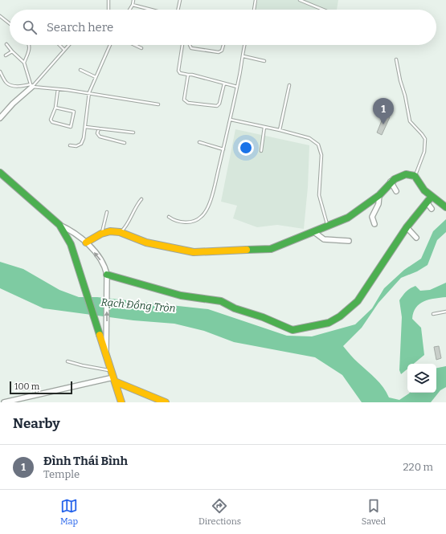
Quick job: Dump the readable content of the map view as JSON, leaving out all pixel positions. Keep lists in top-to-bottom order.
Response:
{
  "water": ["Rạch Đồng Tròn"],
  "scale_bar": "100 m",
  "page": {
    "search": "Search here",
    "pins": "1",
    "scale": "100 m",
    "heading": "Nearby",
    "list": [
      {
        "mark": "1",
        "name": "Đình Thái Bình",
        "note": "Temple",
        "value": "220 m"
      }
    ],
    "nav": ["Map", "Directions", "Saved"]
  }
}
